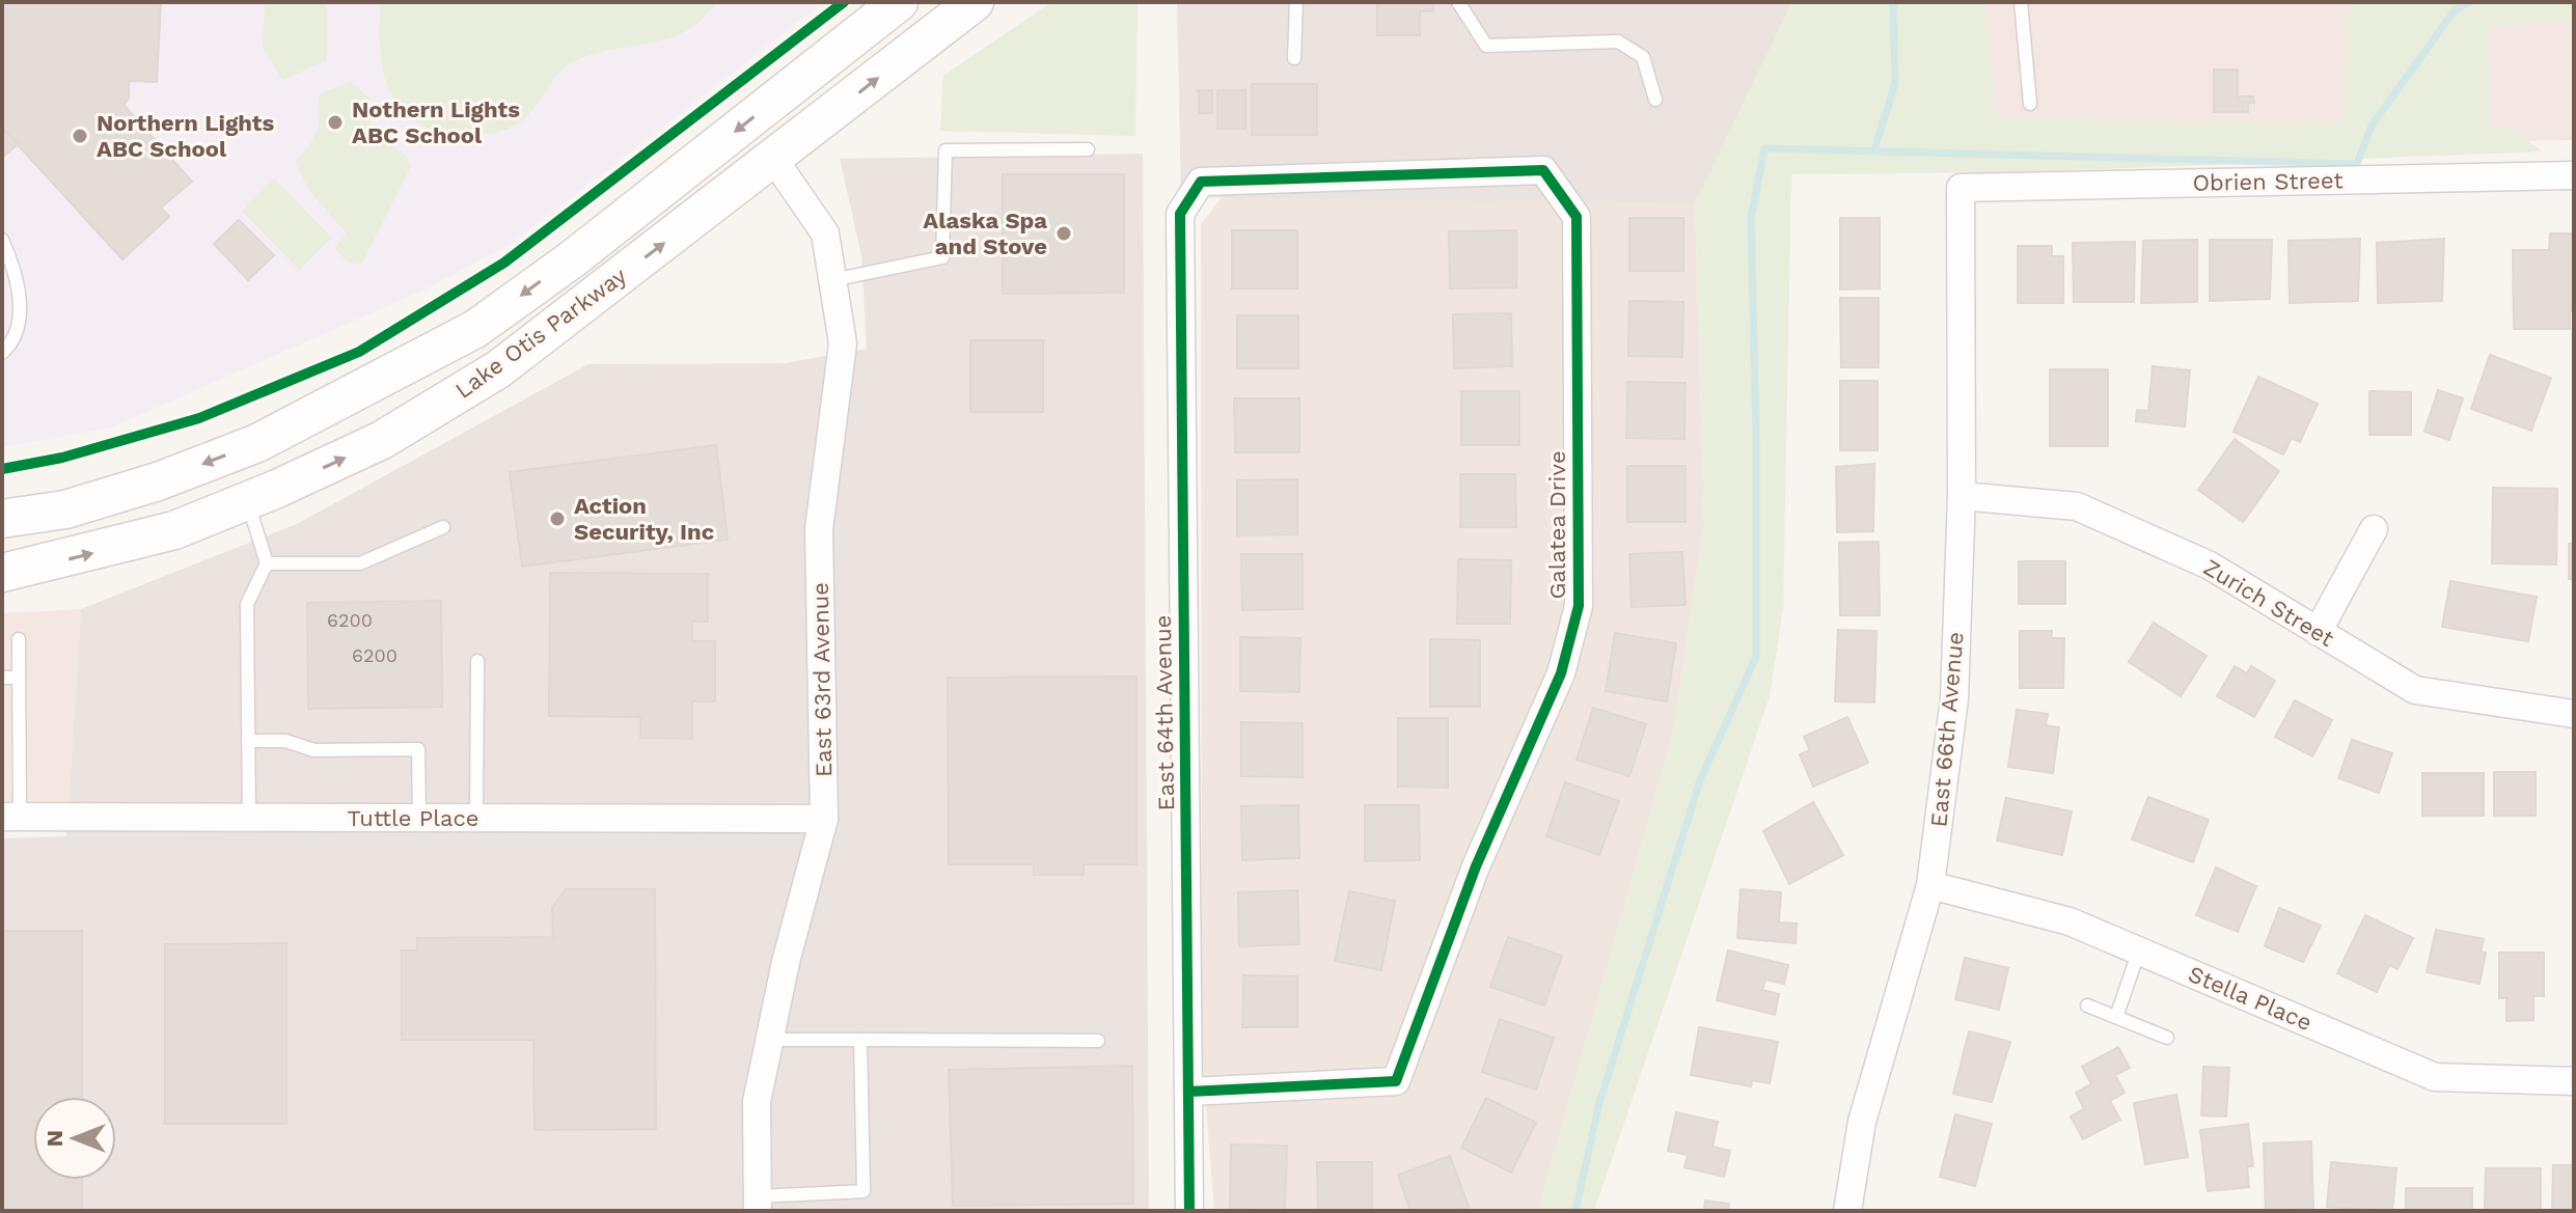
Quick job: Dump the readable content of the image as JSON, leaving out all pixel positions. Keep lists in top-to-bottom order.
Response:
{
  "streets": {
    "main road": ["Lake Otis Parkway"],
    "street": [
      "Obrien Street",
      "Galatea Drive",
      "Zurich Street",
      "East 63rd Avenue",
      "East 64th Avenue",
      "East 66th Avenue",
      "Tuttle Place",
      "Stella Place"
    ]
  },
  "crossings": [
    ["Obrien Street", "East 66th Avenue"],
    ["Lake Otis Parkway", "East 63rd Avenue"],
    ["Galatea Drive", "East 64th Avenue"],
    ["Zurich Street", "East 66th Avenue"],
    ["East 63rd Avenue", "Tuttle Place"],
    ["East 66th Avenue", "Stella Place"]
  ],
  "places": [
    "Nothern Lights ABC School",
    "Northern Lights ABC School",
    "Alaska Spa and Stove",
    "Action Security, Inc"
  ],
  "house_numbers": ["6200", "6200"],
  "north": "left"
}
